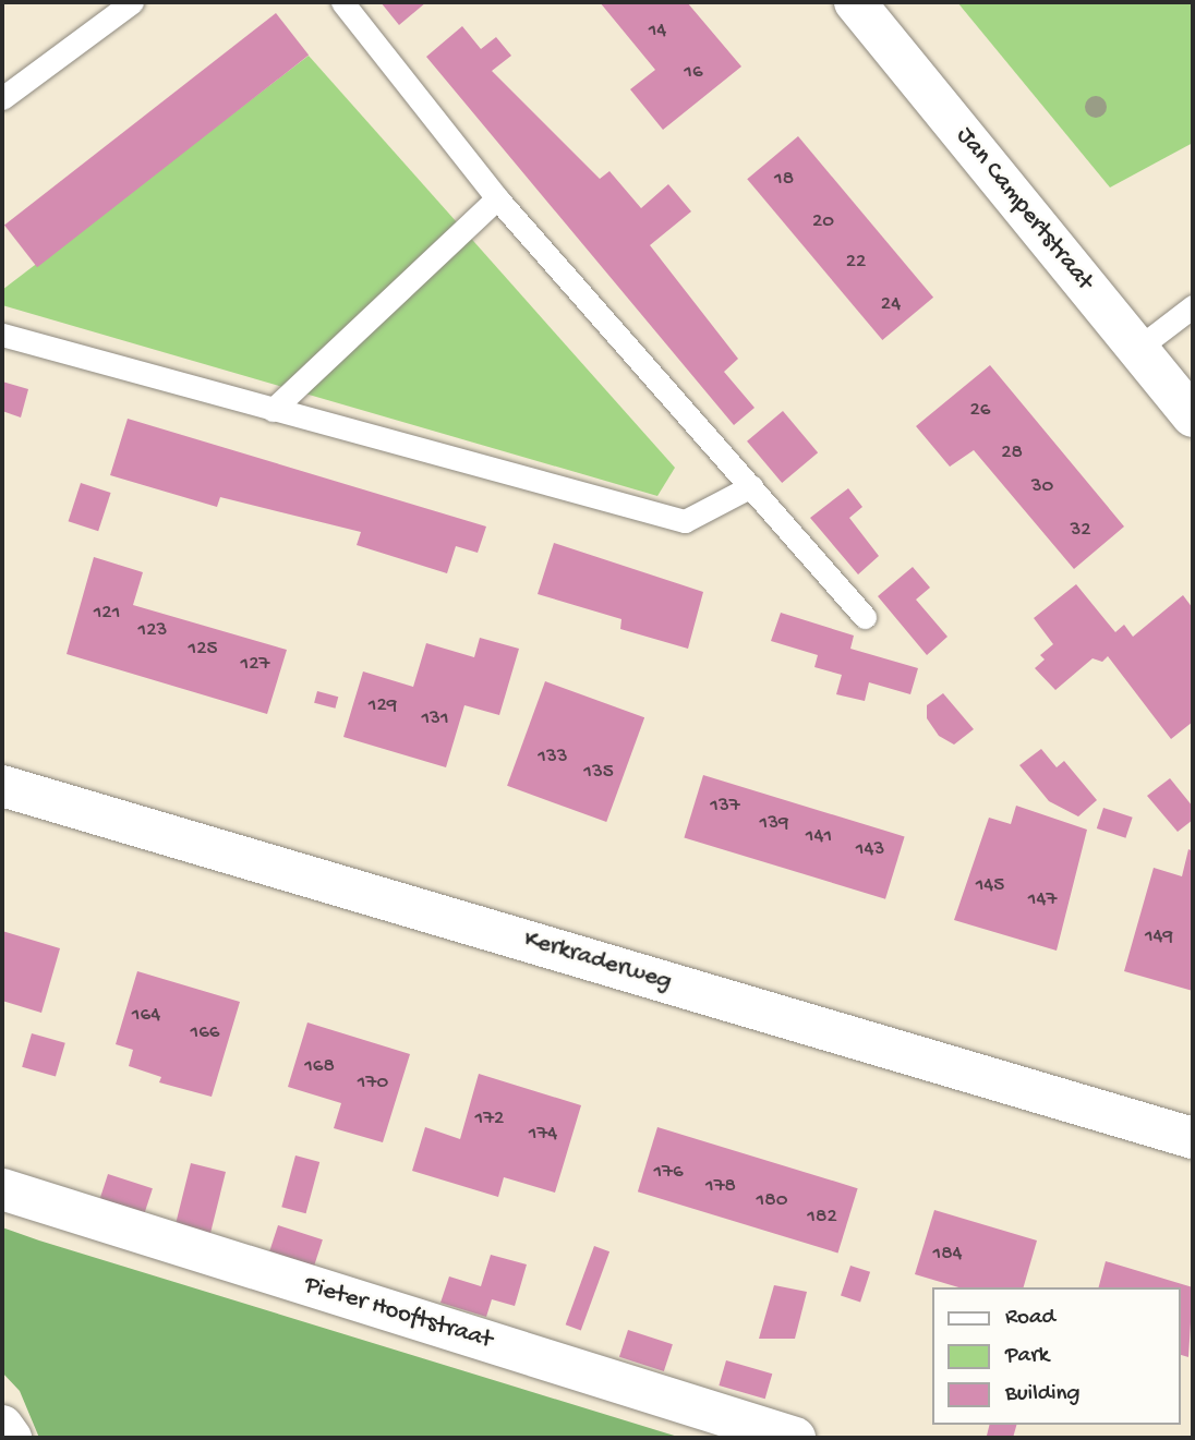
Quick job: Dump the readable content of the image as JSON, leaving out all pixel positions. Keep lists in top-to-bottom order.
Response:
{
  "streets": {
    "street": ["Jan Campertstraat", "Kerkraderweg", "Pieter Hooftstraat"]
  },
  "house_numbers": [
    "14",
    "16",
    "18",
    "20",
    "22",
    "24",
    "26",
    "28",
    "30",
    "32",
    "121",
    "123",
    "125",
    "127",
    "129",
    "131",
    "133",
    "135",
    "137",
    "139",
    "141",
    "143",
    "145",
    "147",
    "149",
    "164",
    "166",
    "168",
    "170",
    "172",
    "174",
    "176",
    "178",
    "180",
    "182",
    "184"
  ],
  "legend": ["Road", "Park", "Building"]
}
